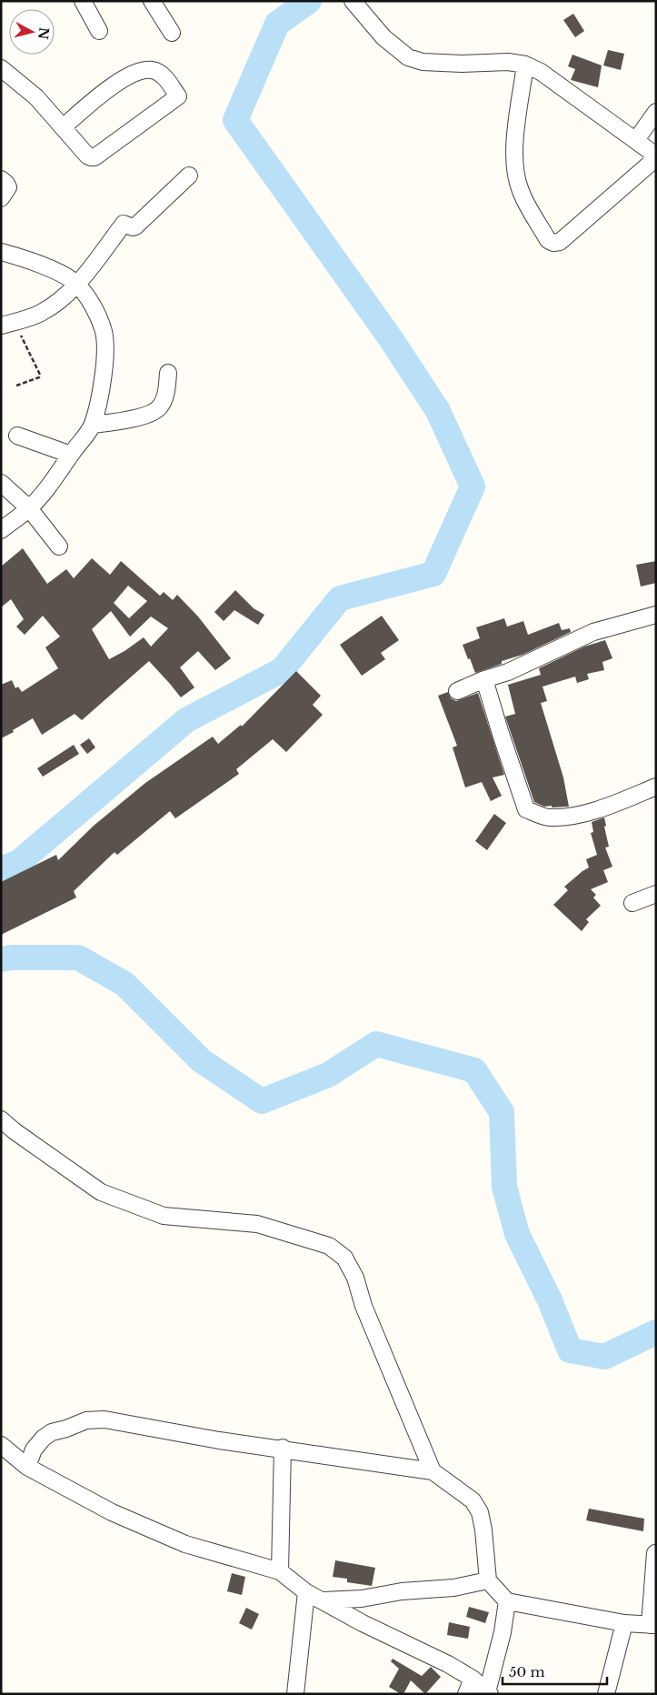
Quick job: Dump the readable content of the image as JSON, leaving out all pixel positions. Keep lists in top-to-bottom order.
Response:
{
  "scale_bar": "50 m",
  "north": "right"
}
